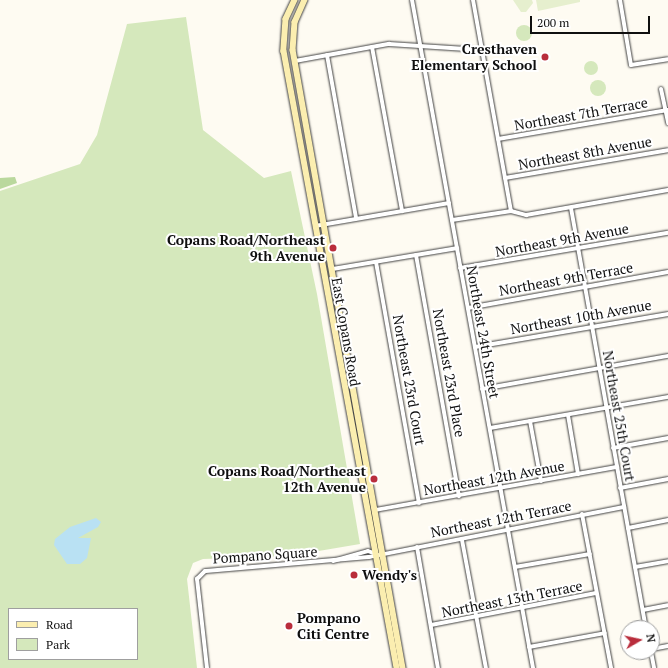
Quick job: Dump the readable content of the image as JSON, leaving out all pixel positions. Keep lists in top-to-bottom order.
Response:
{
  "streets": {
    "main road": ["East Copans Road"],
    "street": [
      "Northeast 7th Terrace",
      "Northeast 8th Avenue",
      "Northeast 9th Avenue",
      "Northeast 9th Terrace",
      "Northeast 10th Avenue",
      "Northeast 24th Street",
      "Northeast 23rd Place",
      "Northeast 23rd Court",
      "Northeast 25th Court",
      "Northeast 12th Avenue",
      "Northeast 12th Terrace",
      "Pompano Square",
      "Northeast 13th Terrace"
    ]
  },
  "crossings": [
    ["Northeast 9th Avenue", "Northeast 24th Street"],
    ["Northeast 9th Avenue", "Northeast 25th Court"],
    ["Northeast 9th Terrace", "Northeast 24th Street"],
    ["Northeast 9th Terrace", "Northeast 25th Court"],
    ["Northeast 10th Avenue", "Northeast 24th Street"],
    ["Northeast 10th Avenue", "Northeast 25th Court"],
    ["East Copans Road", "Northeast 12th Avenue"],
    ["East Copans Road", "Northeast 12th Terrace"],
    ["East Copans Road", "Pompano Square"],
    ["Northeast 24th Street", "Northeast 12th Avenue"],
    ["Northeast 24th Street", "Northeast 12th Terrace"],
    ["Northeast 24th Street", "Northeast 13th Terrace"],
    ["Northeast 23rd Place", "Northeast 12th Avenue"],
    ["Northeast 23rd Court", "Northeast 12th Avenue"],
    ["Northeast 25th Court", "Northeast 12th Avenue"],
    ["Northeast 25th Court", "Northeast 12th Terrace"],
    ["Northeast 12th Terrace", "Pompano Square"]
  ],
  "places": [
    "Cresthaven Elementary School",
    "Copans Road/Northeast 9th Avenue",
    "Copans Road/Northeast 12th Avenue",
    "Wendy's",
    "Pompano Citi Centre"
  ],
  "legend": ["Road", "Park"],
  "scale_bar": "200 m",
  "north": "right"
}
